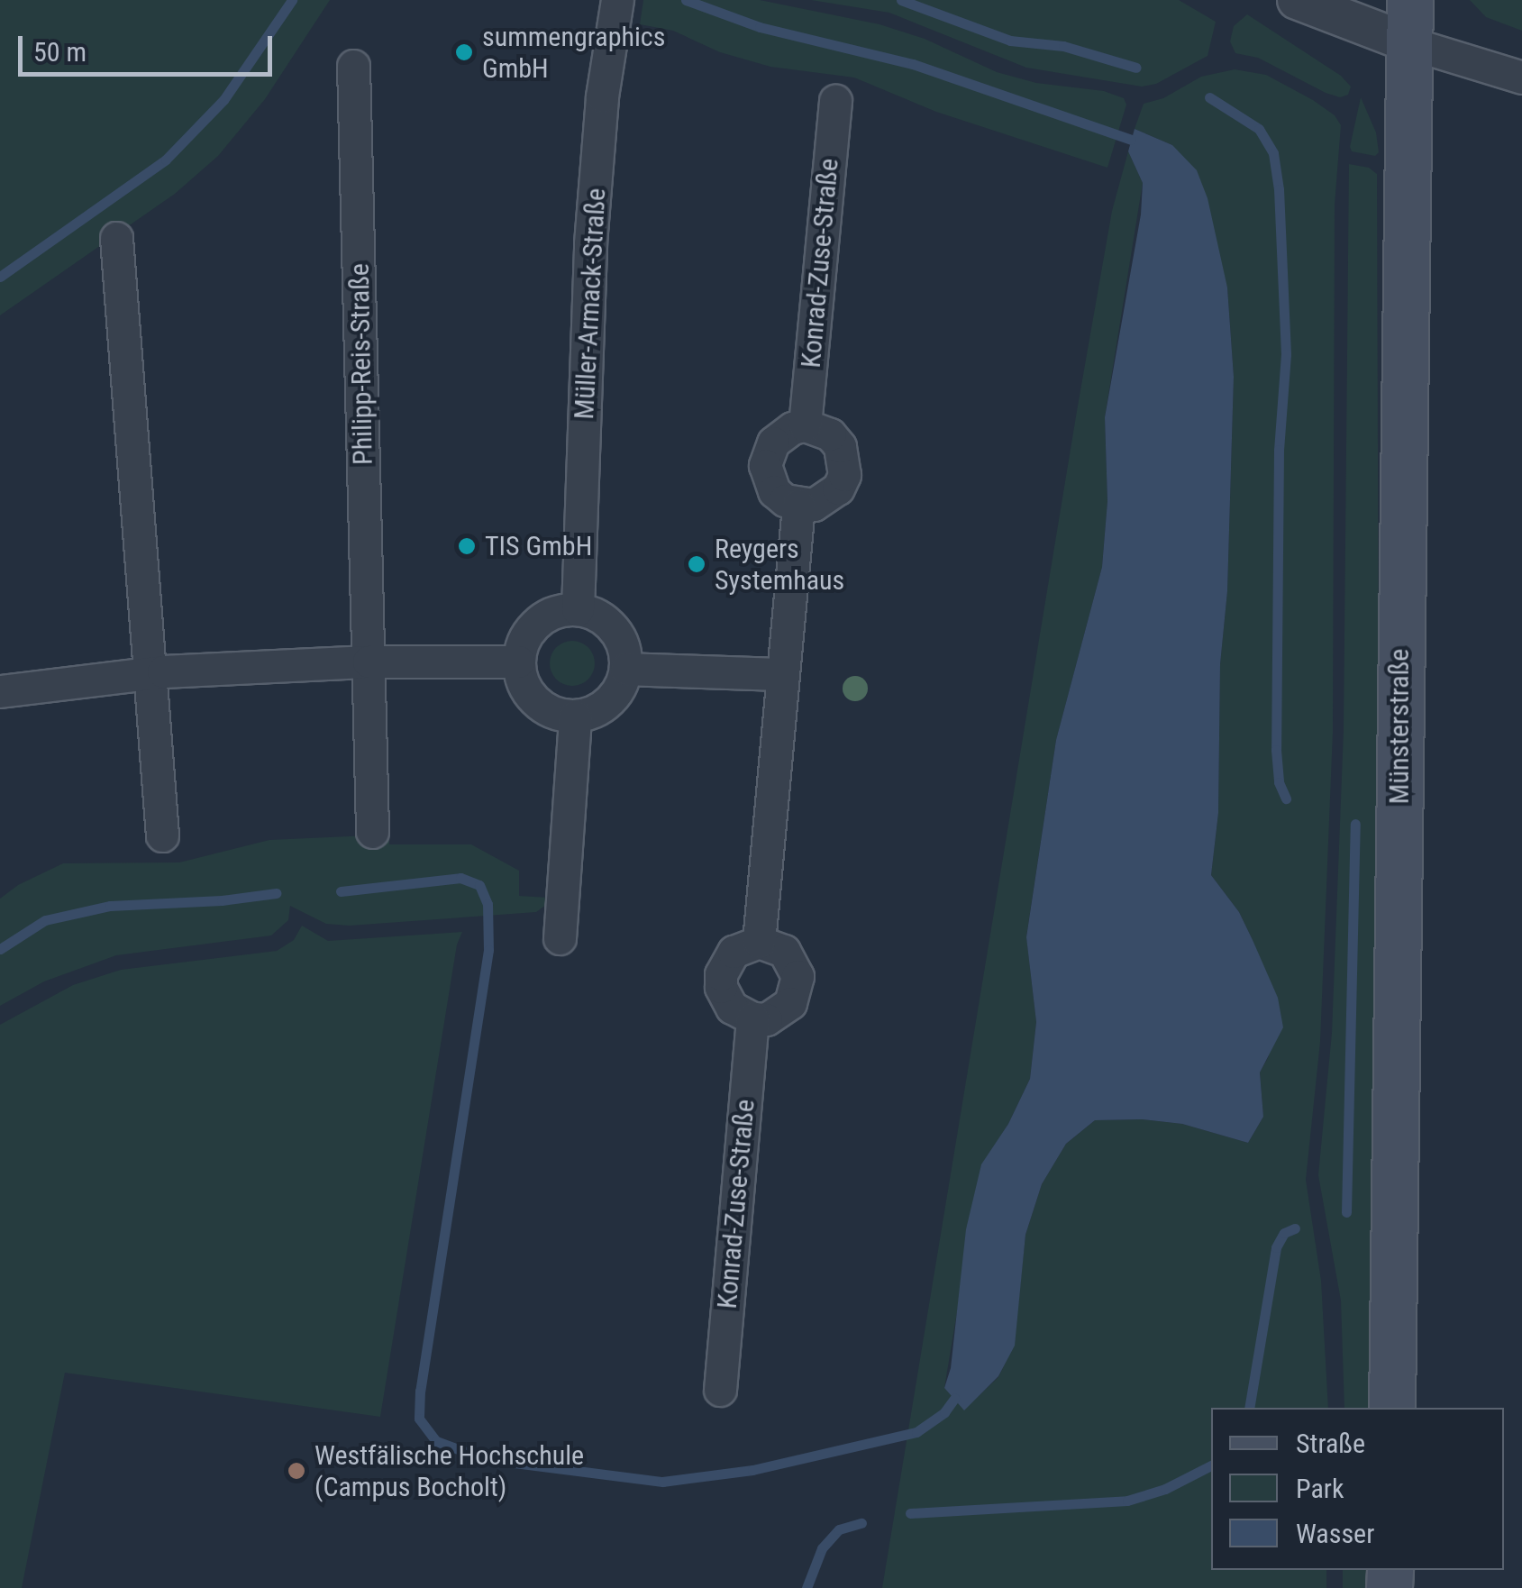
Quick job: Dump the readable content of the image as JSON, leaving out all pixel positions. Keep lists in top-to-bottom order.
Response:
{
  "streets": {
    "main road": ["Münsterstraße"],
    "street": ["Konrad-Zuse-Straße", "Müller-Armack-Straße", "Philipp-Reis-Straße"]
  },
  "places": [
    "summengraphics GmbH",
    "TIS GmbH",
    "Reygers Systemhaus",
    "Westfälische Hochschule (Campus Bocholt)"
  ],
  "legend": ["Straße", "Park", "Wasser"],
  "scale_bar": "50 m"
}
